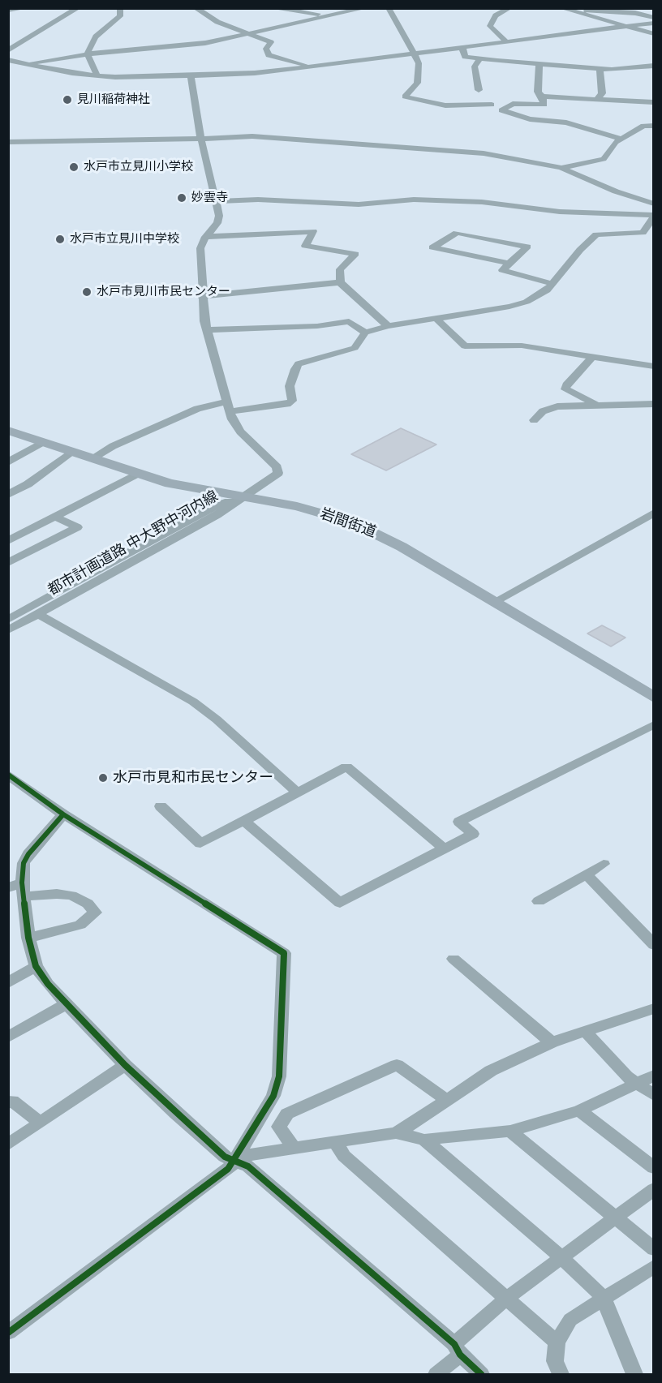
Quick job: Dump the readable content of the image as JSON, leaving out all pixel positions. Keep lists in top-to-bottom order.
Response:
{
  "streets": {
    "main road": ["岩間街道"],
    "street": ["都市計画道路 中大野中河内線"]
  },
  "crossings": [
    ["岩間街道", "都市計画道路 中大野中河内線"]
  ],
  "places": [
    "見川稲荷神社",
    "水戸市立見川小学校",
    "妙雲寺",
    "水戸市立見川中学校",
    "水戸市見川市民センター",
    "水戸市見和市民センター"
  ]
}
